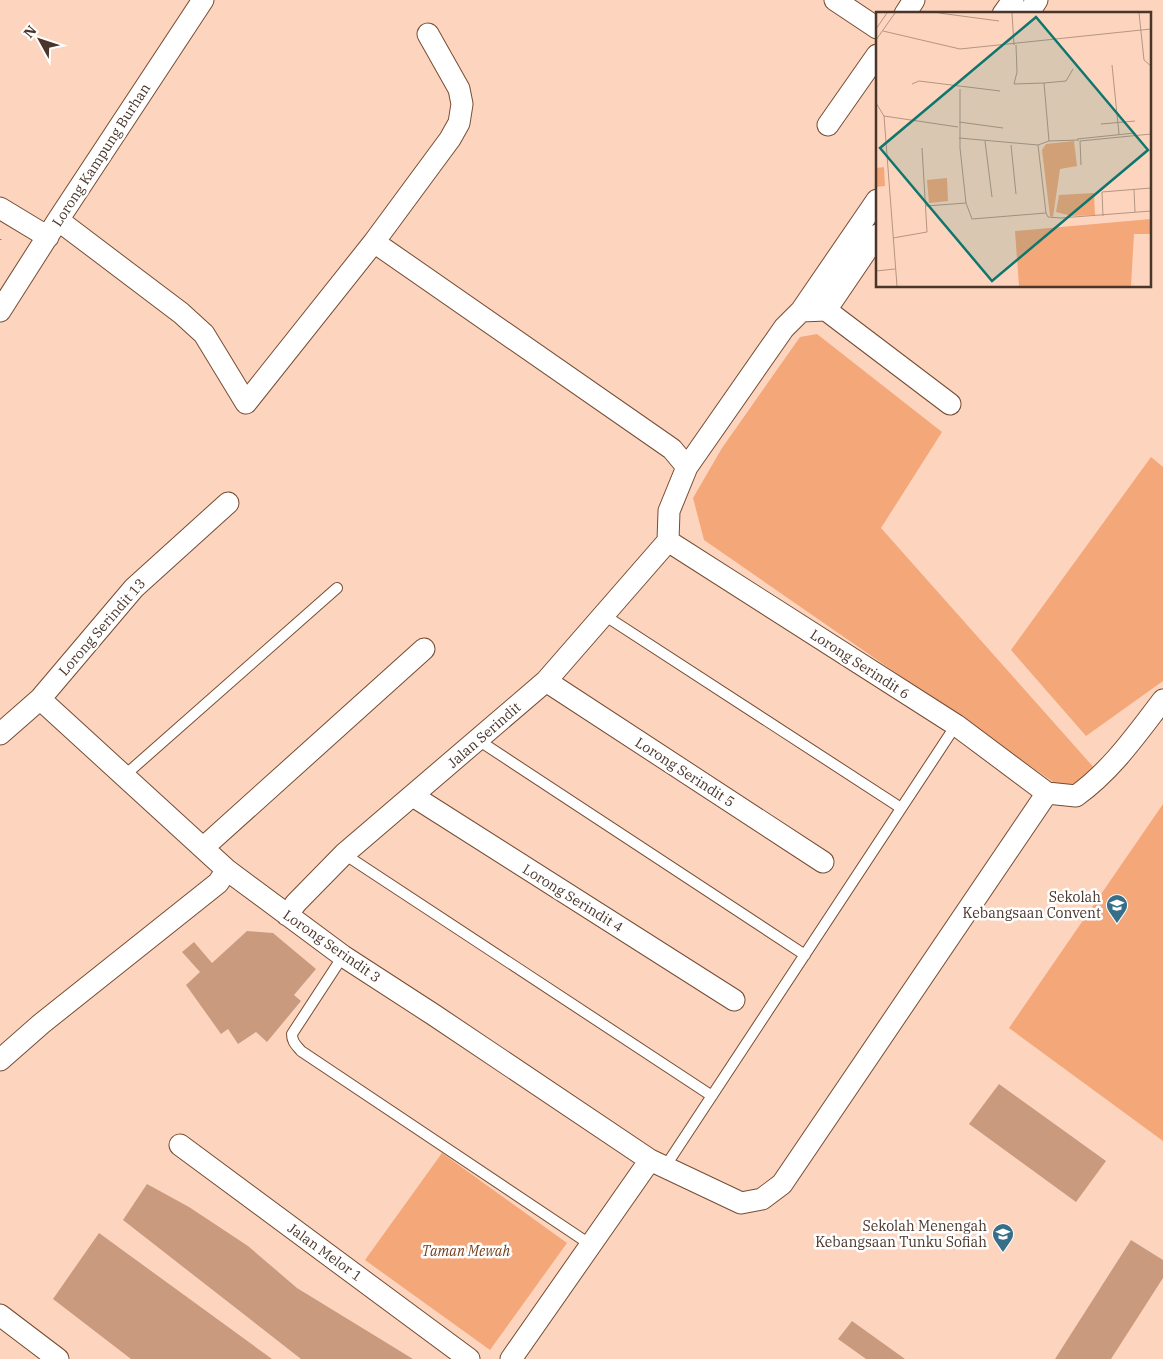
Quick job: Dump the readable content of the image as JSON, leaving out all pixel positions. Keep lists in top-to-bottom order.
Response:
{
  "streets": {
    "street": [
      "Lorong Kampung Burhan",
      "Lorong Serindit 13",
      "Lorong Serindit 6",
      "Jalan Serindit",
      "Lorong Serindit 5",
      "Lorong Serindit 4",
      "Lorong Serindit 3",
      "Jalan Melor 1"
    ]
  },
  "crossings": [
    ["Lorong Serindit 13", "Lorong Serindit 3"],
    ["Lorong Serindit 6", "Jalan Serindit"],
    ["Lorong Serindit 6", "Lorong Serindit 3"],
    ["Jalan Serindit", "Lorong Serindit 5"],
    ["Jalan Serindit", "Lorong Serindit 4"],
    ["Jalan Serindit", "Lorong Serindit 3"]
  ],
  "parks": ["Taman Mewah"],
  "places": {
    "school or university": ["Sekolah Kebangsaan Convent", "Sekolah Menengah Kebangsaan Tunku Sofiah"]
  },
  "north": "top left"
}
